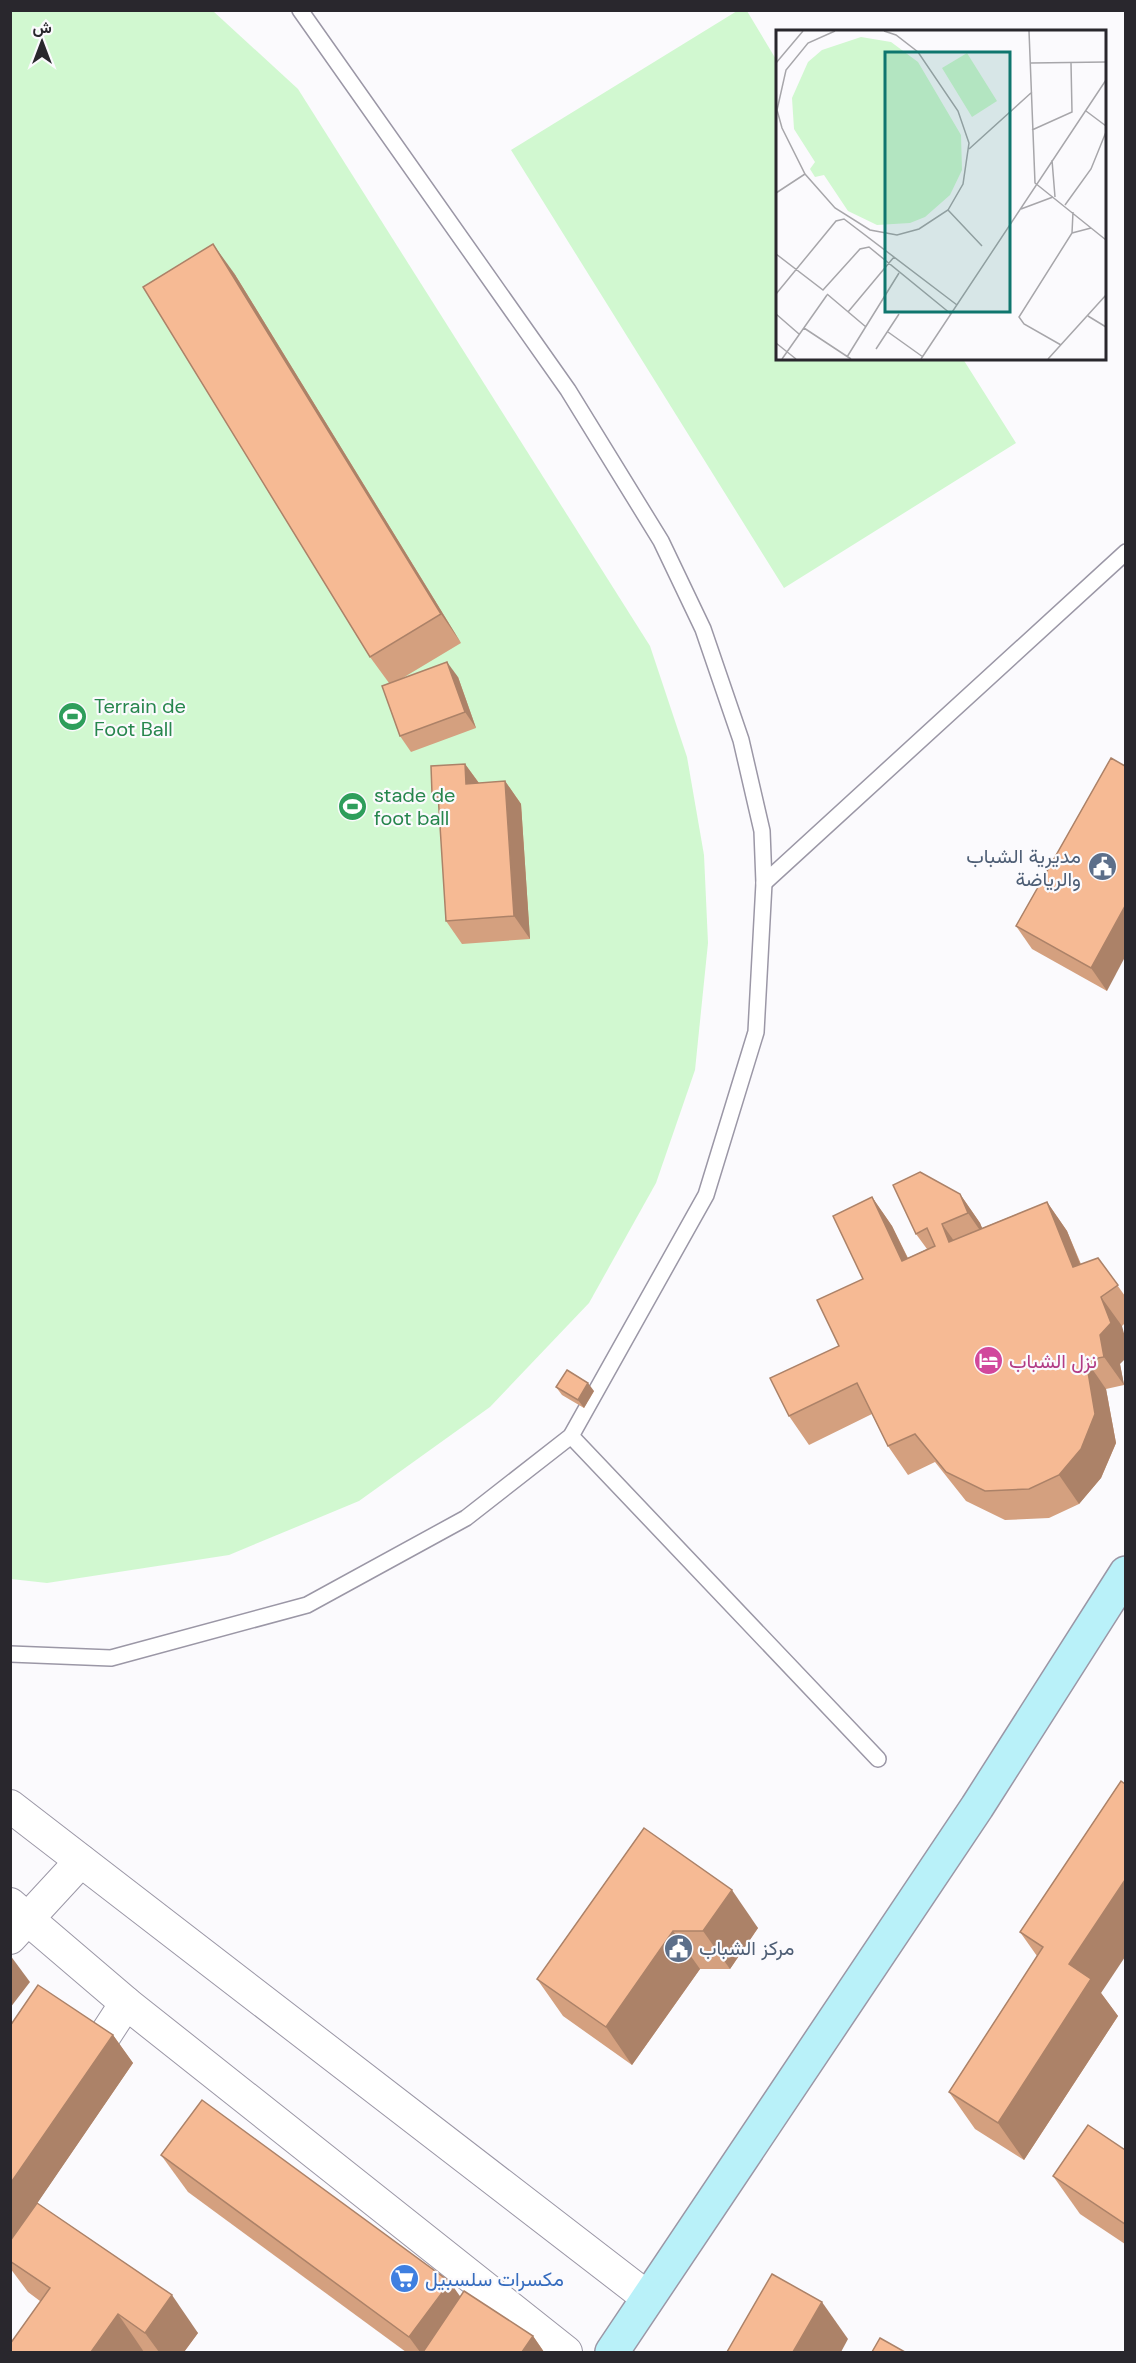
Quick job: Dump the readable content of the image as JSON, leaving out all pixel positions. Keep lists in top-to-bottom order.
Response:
{
  "places": {
    "sports": ["Terrain de Foot Ball", "stade de foot ball"],
    "public building": ["مديرية الشباب والرياضة", "مركز الشباب"],
    "hotel": ["نزل الشباب"],
    "supermarket": ["مكسرات سلسبيل"]
  },
  "north": "top"
}
